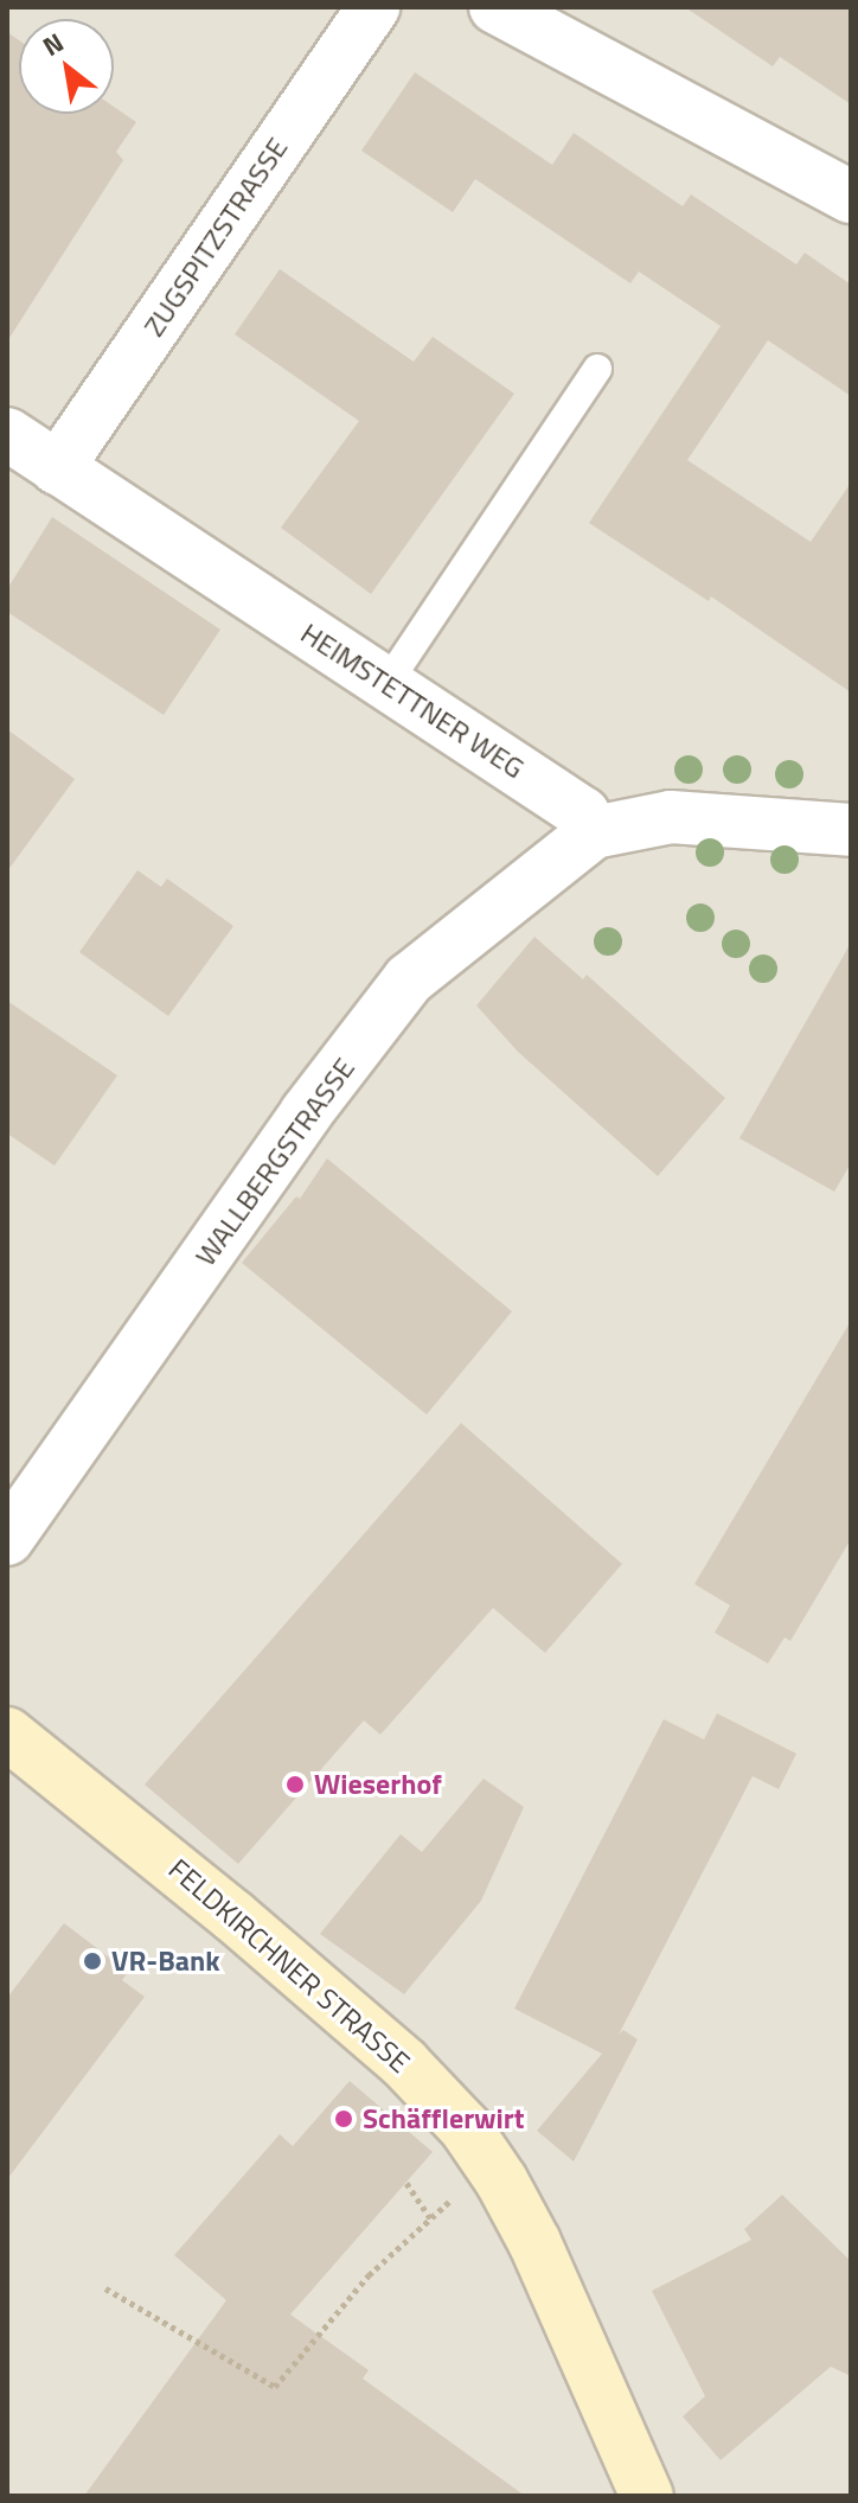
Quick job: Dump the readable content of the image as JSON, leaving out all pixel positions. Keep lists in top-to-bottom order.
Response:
{
  "streets": {
    "main road": ["FELDKIRCHNER STRASSE"],
    "street": ["ZUGSPITZSTRASSE", "HEIMSTETTNER WEG", "WALLBERGSTRASSE"]
  },
  "crossings": [
    ["ZUGSPITZSTRASSE", "HEIMSTETTNER WEG"],
    ["HEIMSTETTNER WEG", "WALLBERGSTRASSE"]
  ],
  "places": ["Wieserhof", "VR-Bank", "Schäfflerwirt"],
  "north": "top left"
}
